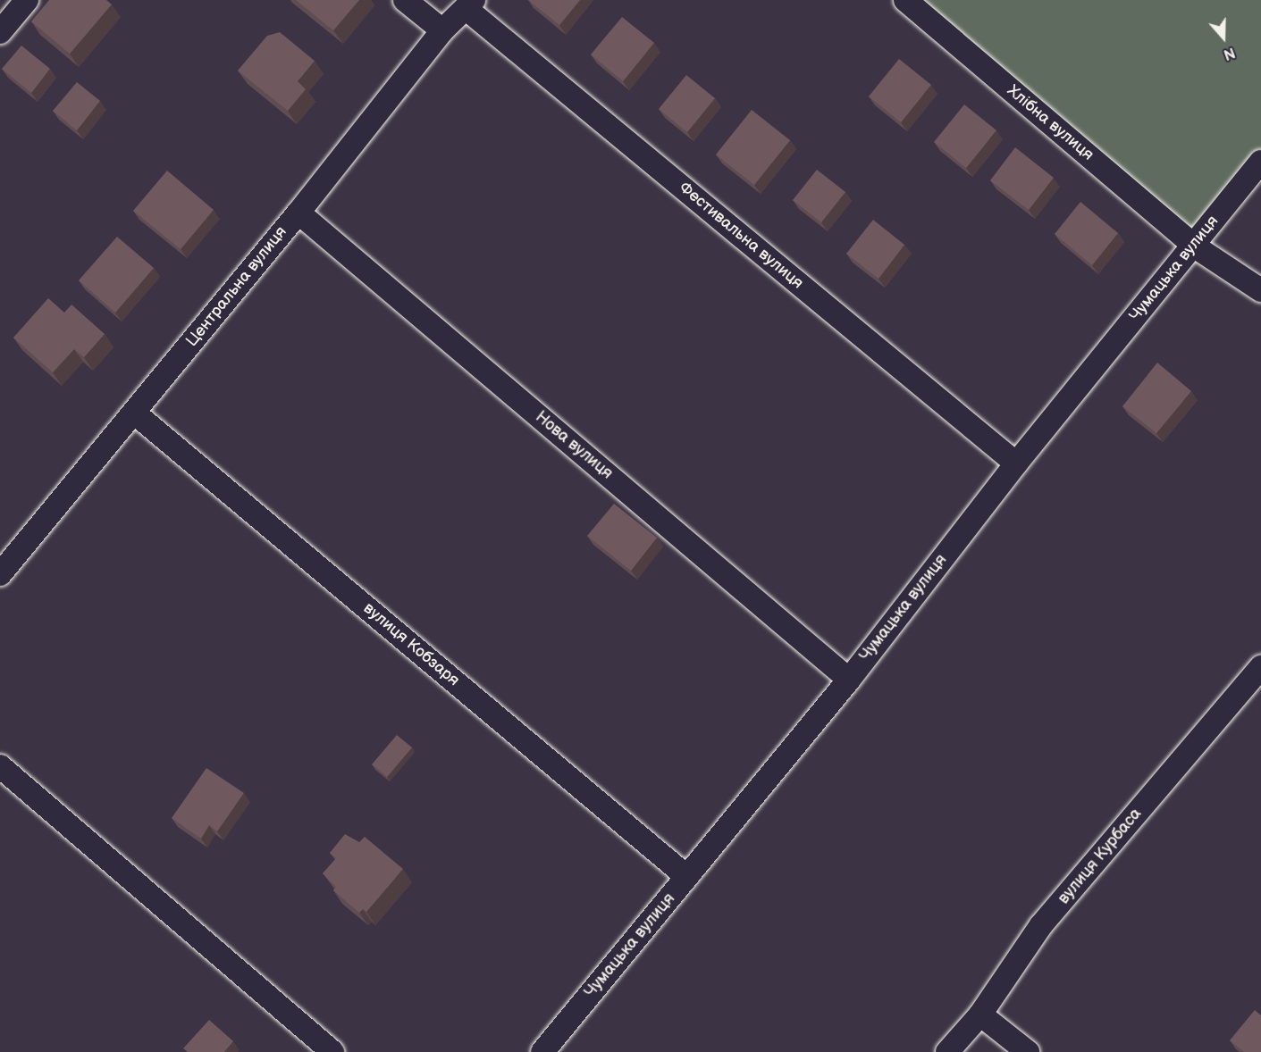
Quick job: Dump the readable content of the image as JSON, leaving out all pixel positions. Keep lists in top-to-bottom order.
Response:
{
  "streets": {
    "street": [
      "Хлібна вулиця",
      "Фестивальна вулиця",
      "Чумацька вулиця",
      "Центральна вулиця",
      "Нова вулиця",
      "вулиця Кобзаря",
      "вулиця Курбаса"
    ]
  },
  "crossings": [
    ["Хлібна вулиця", "Чумацька вулиця"],
    ["Фестивальна вулиця", "Чумацька вулиця"],
    ["Фестивальна вулиця", "Центральна вулиця"],
    ["Чумацька вулиця", "Нова вулиця"],
    ["Чумацька вулиця", "вулиця Кобзаря"],
    ["Центральна вулиця", "Нова вулиця"],
    ["Центральна вулиця", "вулиця Кобзаря"]
  ],
  "north": "bottom"
}
